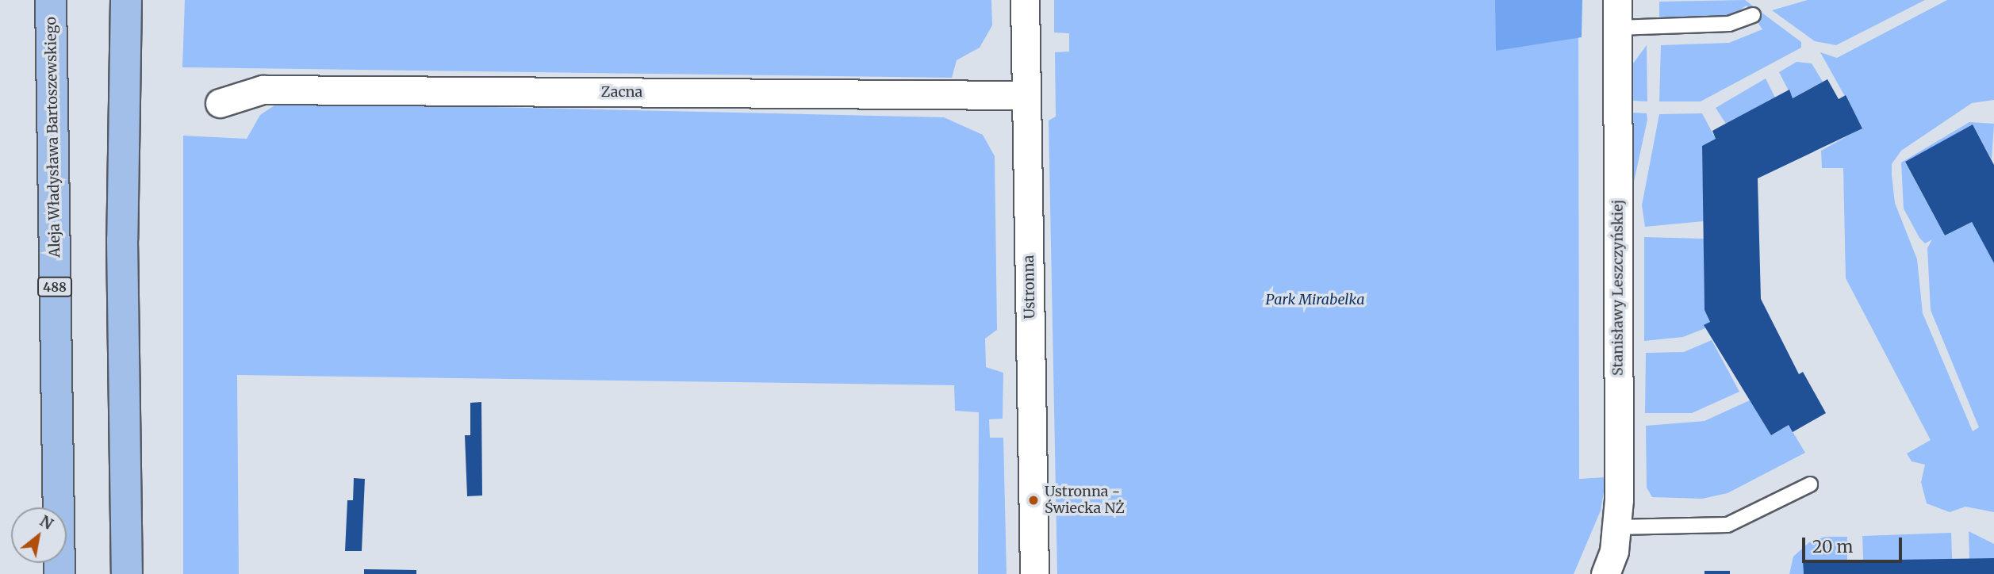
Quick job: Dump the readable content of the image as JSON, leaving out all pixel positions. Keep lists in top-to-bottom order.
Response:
{
  "streets": {
    "main road": ["Aleja Władysława Bartoszewskiego", "488"],
    "street": ["Zacna", "Ustronna", "Stanisławy Leszczyńskiej"]
  },
  "crossings": [
    ["Zacna", "Ustronna"]
  ],
  "parks": ["Park Mirabelka"],
  "places": ["Ustronna - Świecka NŻ"],
  "scale_bar": "20 m",
  "north": "top right"
}
